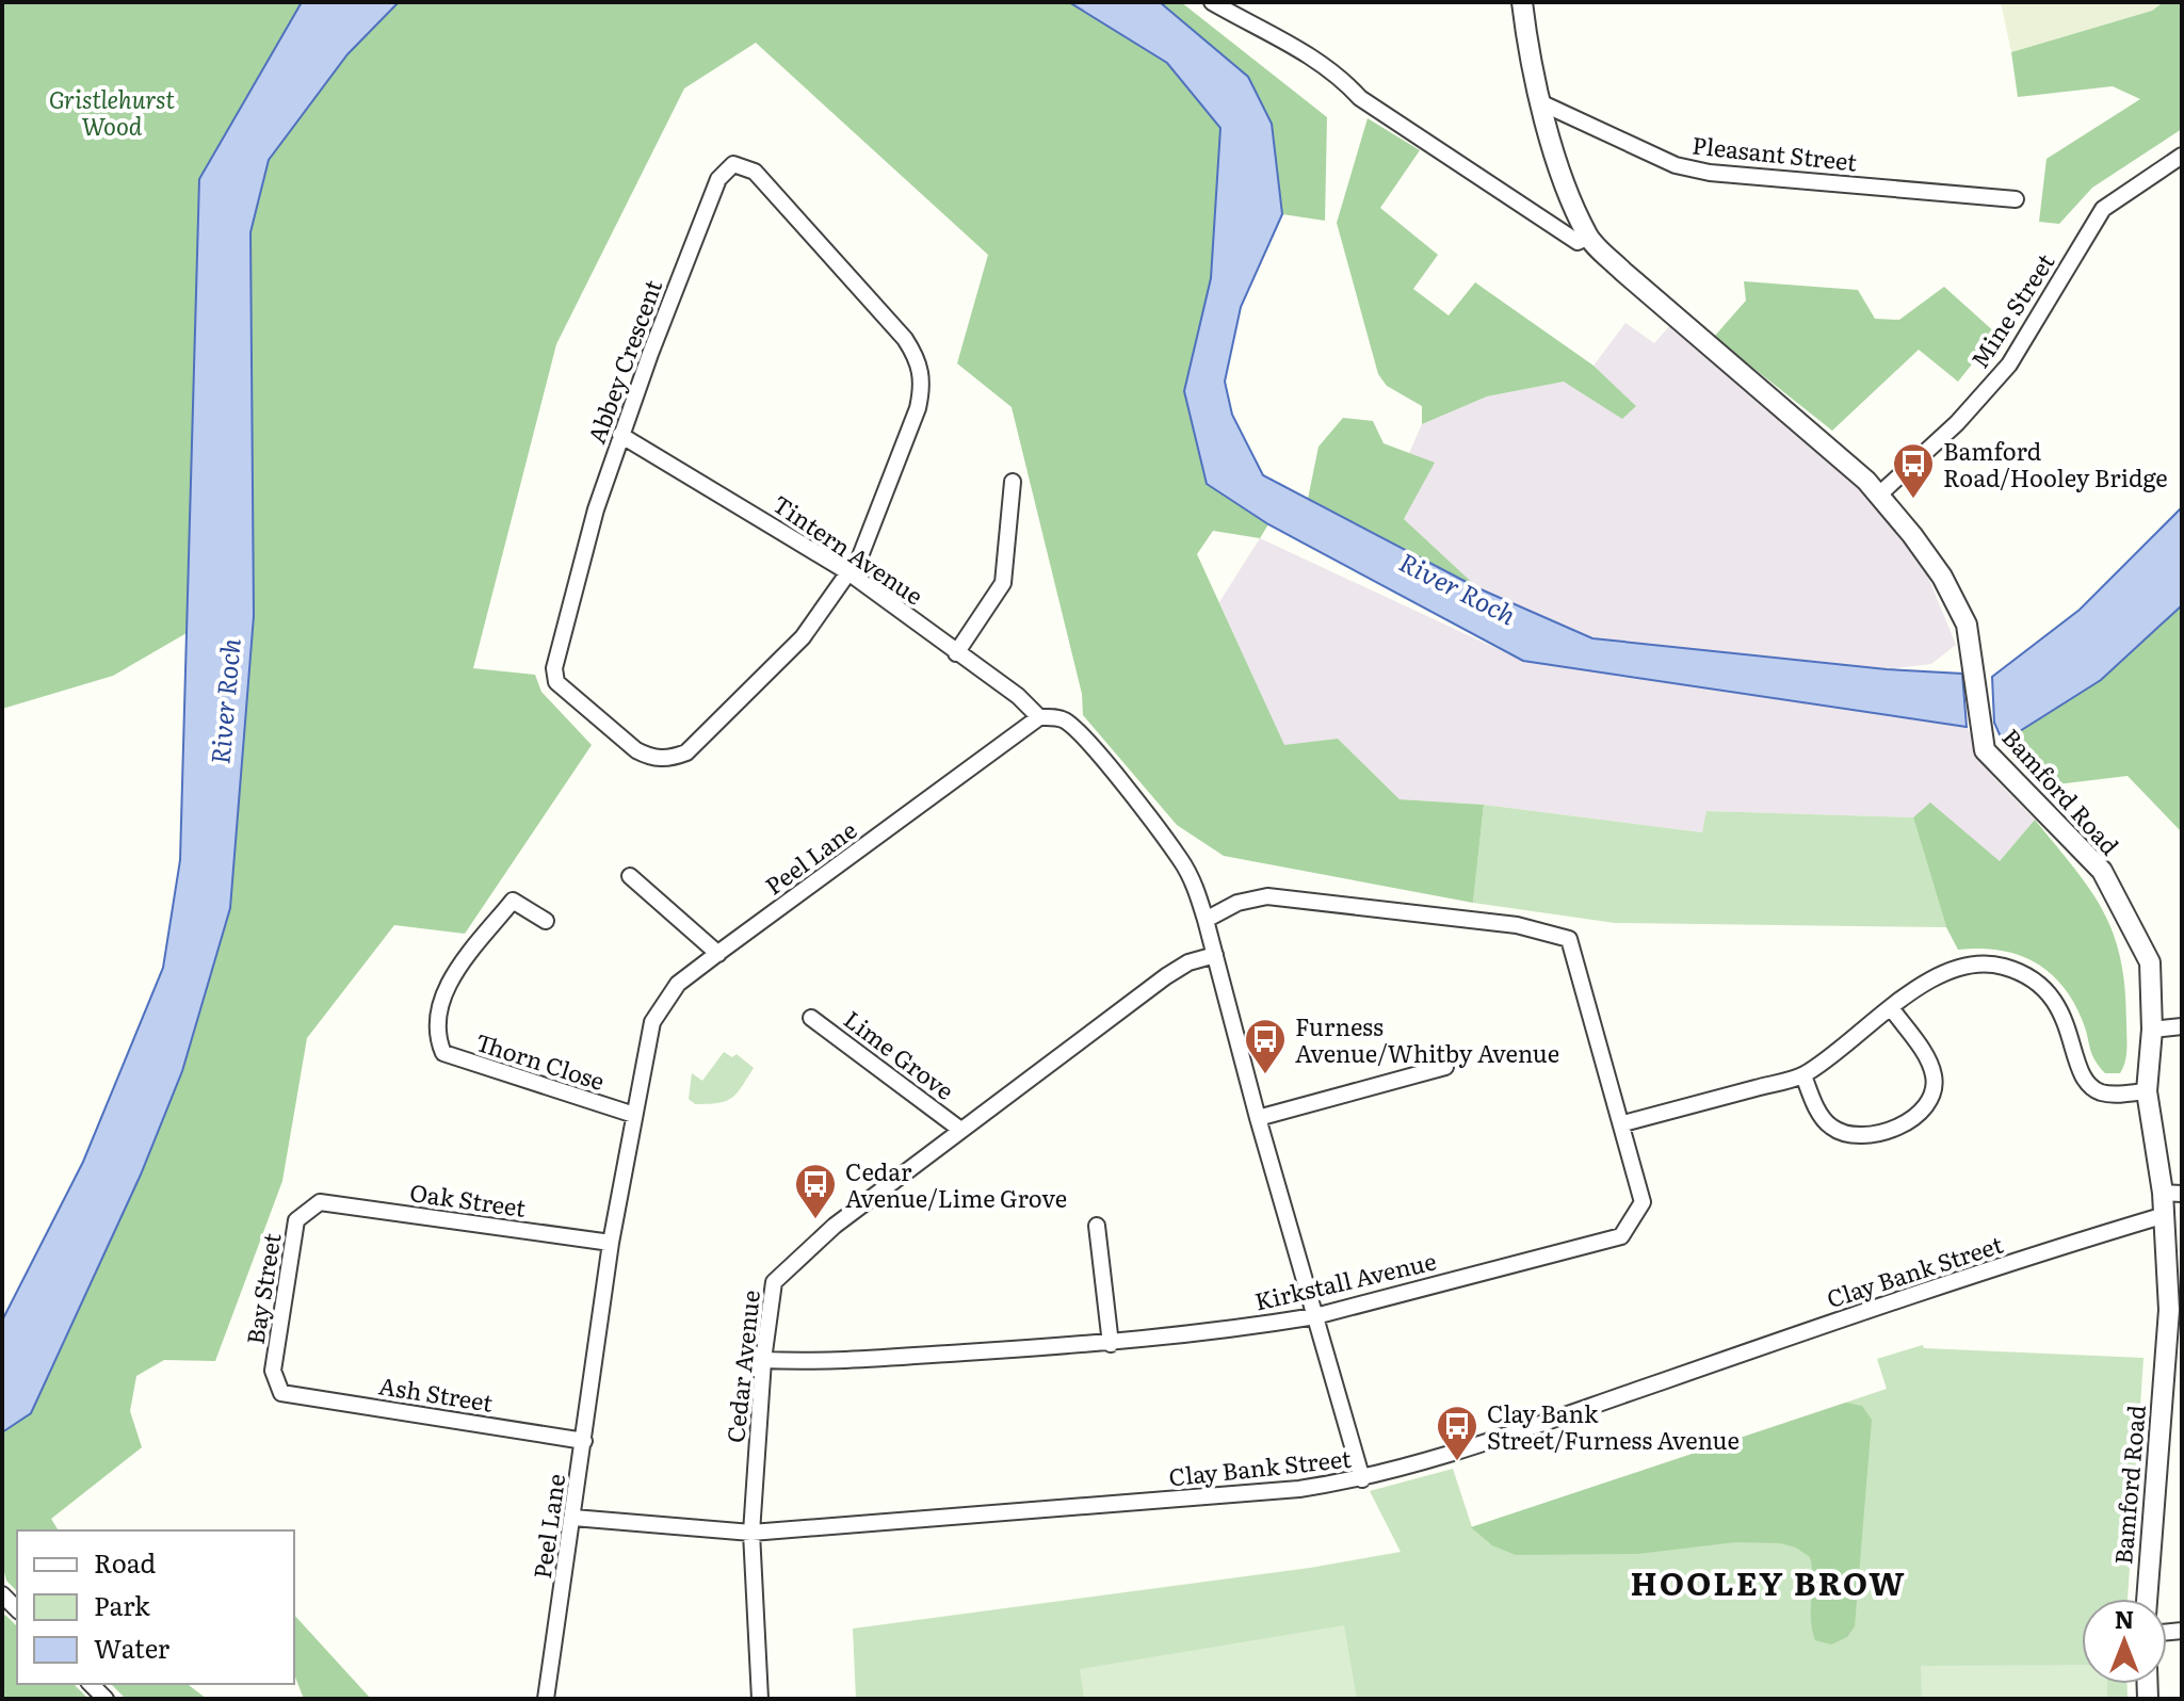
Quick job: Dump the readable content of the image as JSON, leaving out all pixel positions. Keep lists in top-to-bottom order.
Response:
{
  "streets": {
    "street": [
      "Pleasant Street",
      "Mine Street",
      "Abbey Crescent",
      "Tintern Avenue",
      "Bamford Road",
      "Peel Lane",
      "Lime Grove",
      "Thorn Close",
      "Oak Street",
      "Clay Bank Street",
      "Kirkstall Avenue",
      "Bay Street",
      "Cedar Avenue",
      "Ash Street"
    ]
  },
  "crossings": [
    ["Pleasant Street", "Bamford Road"],
    ["Mine Street", "Bamford Road"],
    ["Abbey Crescent", "Tintern Avenue"],
    ["Tintern Avenue", "Peel Lane"],
    ["Bamford Road", "Clay Bank Street"],
    ["Peel Lane", "Thorn Close"],
    ["Peel Lane", "Oak Street"],
    ["Peel Lane", "Clay Bank Street"],
    ["Peel Lane", "Ash Street"],
    ["Lime Grove", "Cedar Avenue"],
    ["Oak Street", "Bay Street"],
    ["Clay Bank Street", "Cedar Avenue"],
    ["Kirkstall Avenue", "Cedar Avenue"],
    ["Bay Street", "Ash Street"]
  ],
  "districts": ["HOOLEY BROW"],
  "water": ["River Roch"],
  "parks": ["Gristlehurst Wood"],
  "places": {
    "bus stop": [
      "Bamford Road/Hooley Bridge",
      "Furness Avenue/Whitby Avenue",
      "Cedar Avenue/Lime Grove",
      "Clay Bank Street/Furness Avenue"
    ]
  },
  "legend": ["Road", "Park", "Water"],
  "north": "top"
}
